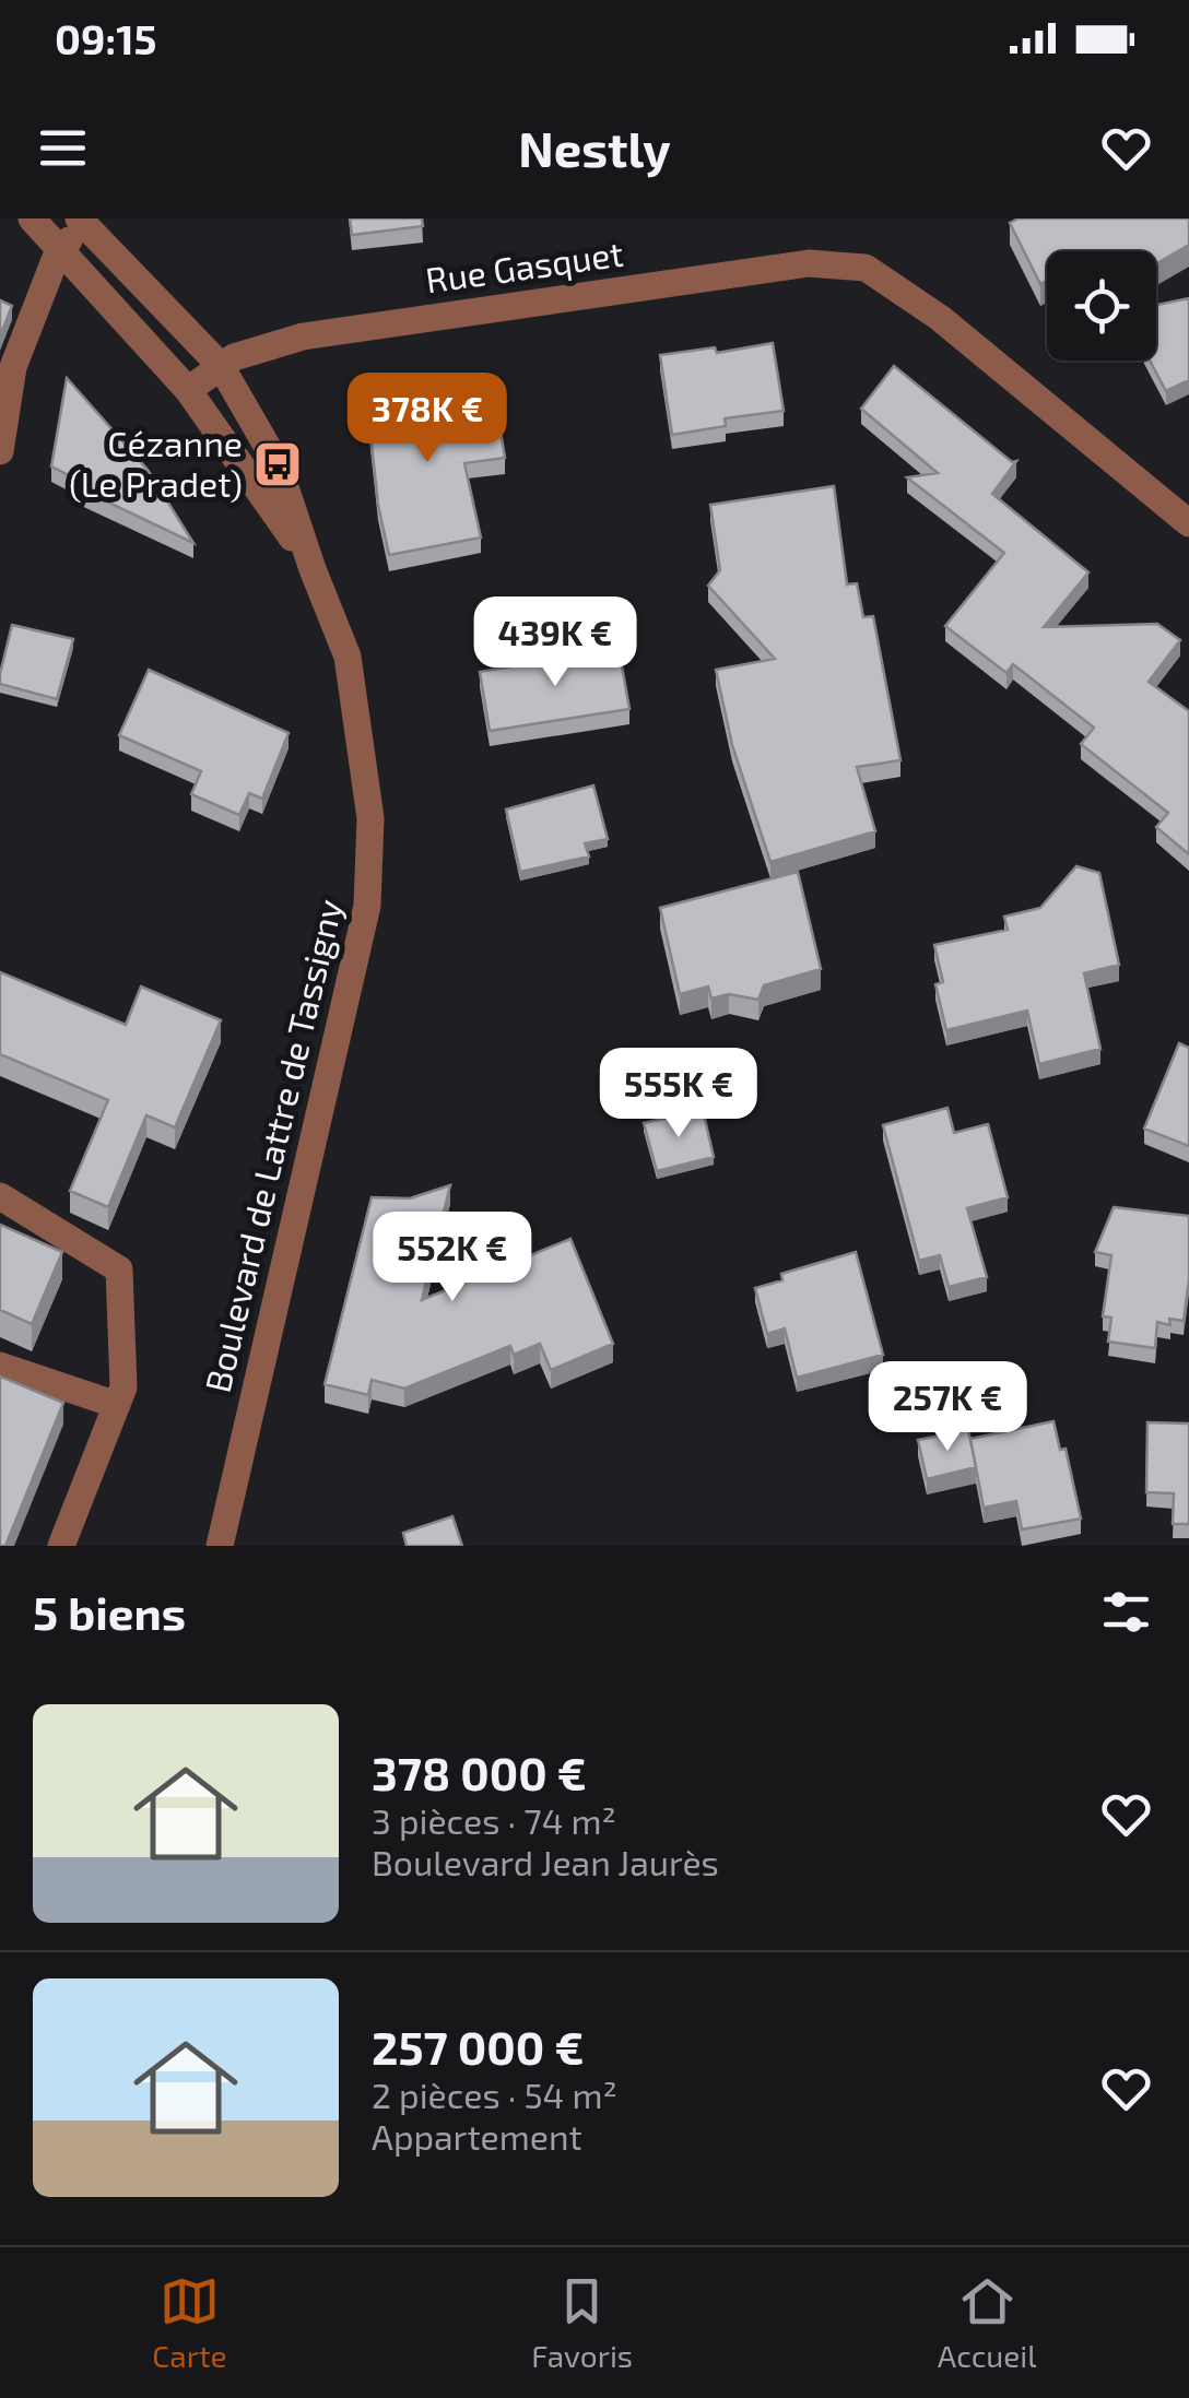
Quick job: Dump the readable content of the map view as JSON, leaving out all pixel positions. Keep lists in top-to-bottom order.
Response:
{
  "streets": {
    "street": ["Rue Gasquet", "Boulevard de Lattre de Tassigny"]
  },
  "places": {
    "bus stop": ["Cézanne (Le Pradet)"]
  },
  "page": {
    "status": "09:15",
    "header": "Nestly",
    "price": [
      "378K €",
      "439K €",
      "555K €",
      "552K €",
      "257K €"
    ],
    "heading": "5 biens",
    "list": [
      {
        "name": "378 000 €",
        "note": "3 pièces · 74 m² · Boulevard Jean Jaurès"
      },
      {
        "name": "257 000 €",
        "note": "2 pièces · 54 m² · Appartement"
      }
    ],
    "tabs": ["Carte", "Favoris", "Accueil"]
  }
}
